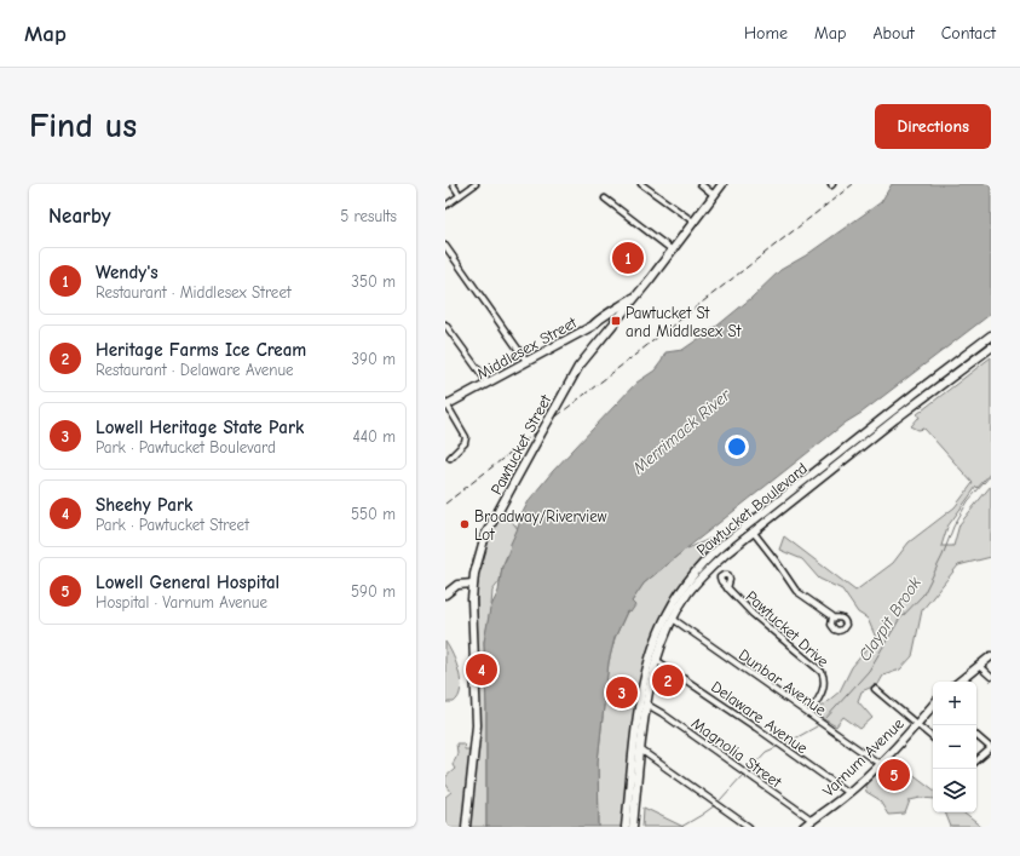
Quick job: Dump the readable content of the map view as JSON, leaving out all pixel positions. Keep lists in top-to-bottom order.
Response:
{
  "streets": {
    "main road": [
      "Middlesex Street",
      "Pawtucket Street",
      "Pawtucket Boulevard",
      "Varnum Avenue"
    ],
    "street": [
      "Pawtucket Drive",
      "Dunbar Avenue",
      "Delaware Avenue",
      "Magnolia Street"
    ]
  },
  "crossings": [
    ["Middlesex Street", "Pawtucket Street"],
    ["Pawtucket Boulevard", "Dunbar Avenue"],
    ["Pawtucket Boulevard", "Delaware Avenue"],
    ["Pawtucket Boulevard", "Magnolia Street"],
    ["Pawtucket Drive", "Dunbar Avenue"],
    ["Dunbar Avenue", "Varnum Avenue"],
    ["Delaware Avenue", "Varnum Avenue"],
    ["Magnolia Street", "Varnum Avenue"]
  ],
  "water": ["Merrimack River", "Claypit Brook"],
  "places": {
    "transit": ["Pawtucket St and Middlesex St"],
    "other": ["Broadway/Riverview Lot"]
  },
  "page": {
    "header": "Map",
    "nav": [
      "Home",
      "Map",
      "About",
      "Contact"
    ],
    "buttons": "Directions",
    "title": "Find us",
    "heading": ["Nearby", "5 results"],
    "pins": [
      "1",
      "4",
      "2",
      "3",
      "5"
    ],
    "list": [
      {
        "mark": "1",
        "name": "Wendy's",
        "note": "Restaurant · Middlesex Street",
        "value": "350 m"
      },
      {
        "mark": "2",
        "name": "Heritage Farms Ice Cream",
        "note": "Restaurant · Delaware Avenue",
        "value": "390 m"
      },
      {
        "mark": "3",
        "name": "Lowell Heritage State Park",
        "note": "Park · Pawtucket Boulevard",
        "value": "440 m"
      },
      {
        "mark": "4",
        "name": "Sheehy Park",
        "note": "Park · Pawtucket Street",
        "value": "550 m"
      },
      {
        "mark": "5",
        "name": "Lowell General Hospital",
        "note": "Hospital · Varnum Avenue",
        "value": "590 m"
      }
    ],
    "map_buttons": ["+", "−"]
  }
}
